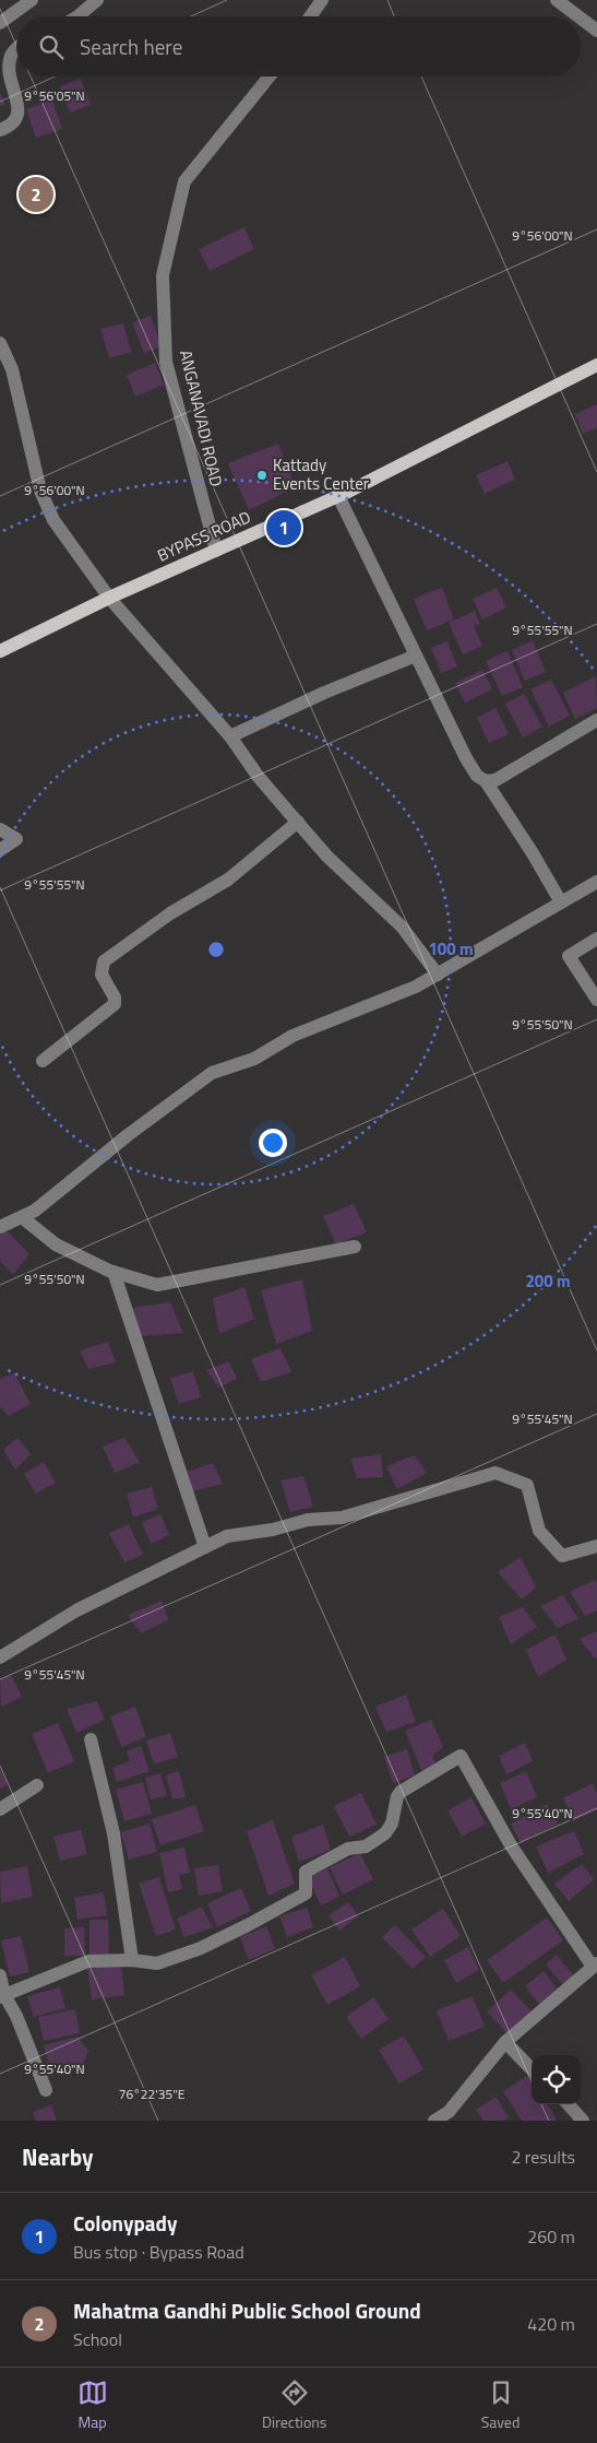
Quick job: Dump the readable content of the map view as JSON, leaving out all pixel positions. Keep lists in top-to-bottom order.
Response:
{
  "streets": {
    "main road": ["BYPASS ROAD"],
    "street": ["ANGANAVADI ROAD"]
  },
  "crossings": [
    ["ANGANAVADI ROAD", "BYPASS ROAD"]
  ],
  "places": ["Kattady Events Center"],
  "page": {
    "search": "Search here",
    "pins": ["2", "1"],
    "heading": ["Nearby", "2 results"],
    "list": [
      {
        "mark": "1",
        "name": "Colonypady",
        "note": "Bus stop · Bypass Road",
        "value": "260 m"
      },
      {
        "mark": "2",
        "name": "Mahatma Gandhi Public School Ground",
        "note": "School",
        "value": "420 m"
      }
    ],
    "nav": ["Map", "Directions", "Saved"]
  },
  "coordinates": [
    "9°56'05\"N",
    "9°56'00\"N",
    "9°55'55\"N",
    "9°55'50\"N",
    "9°55'45\"N",
    "9°55'40\"N",
    "76°22'35\"E"
  ],
  "rings": ["100 m", "200 m"]
}
